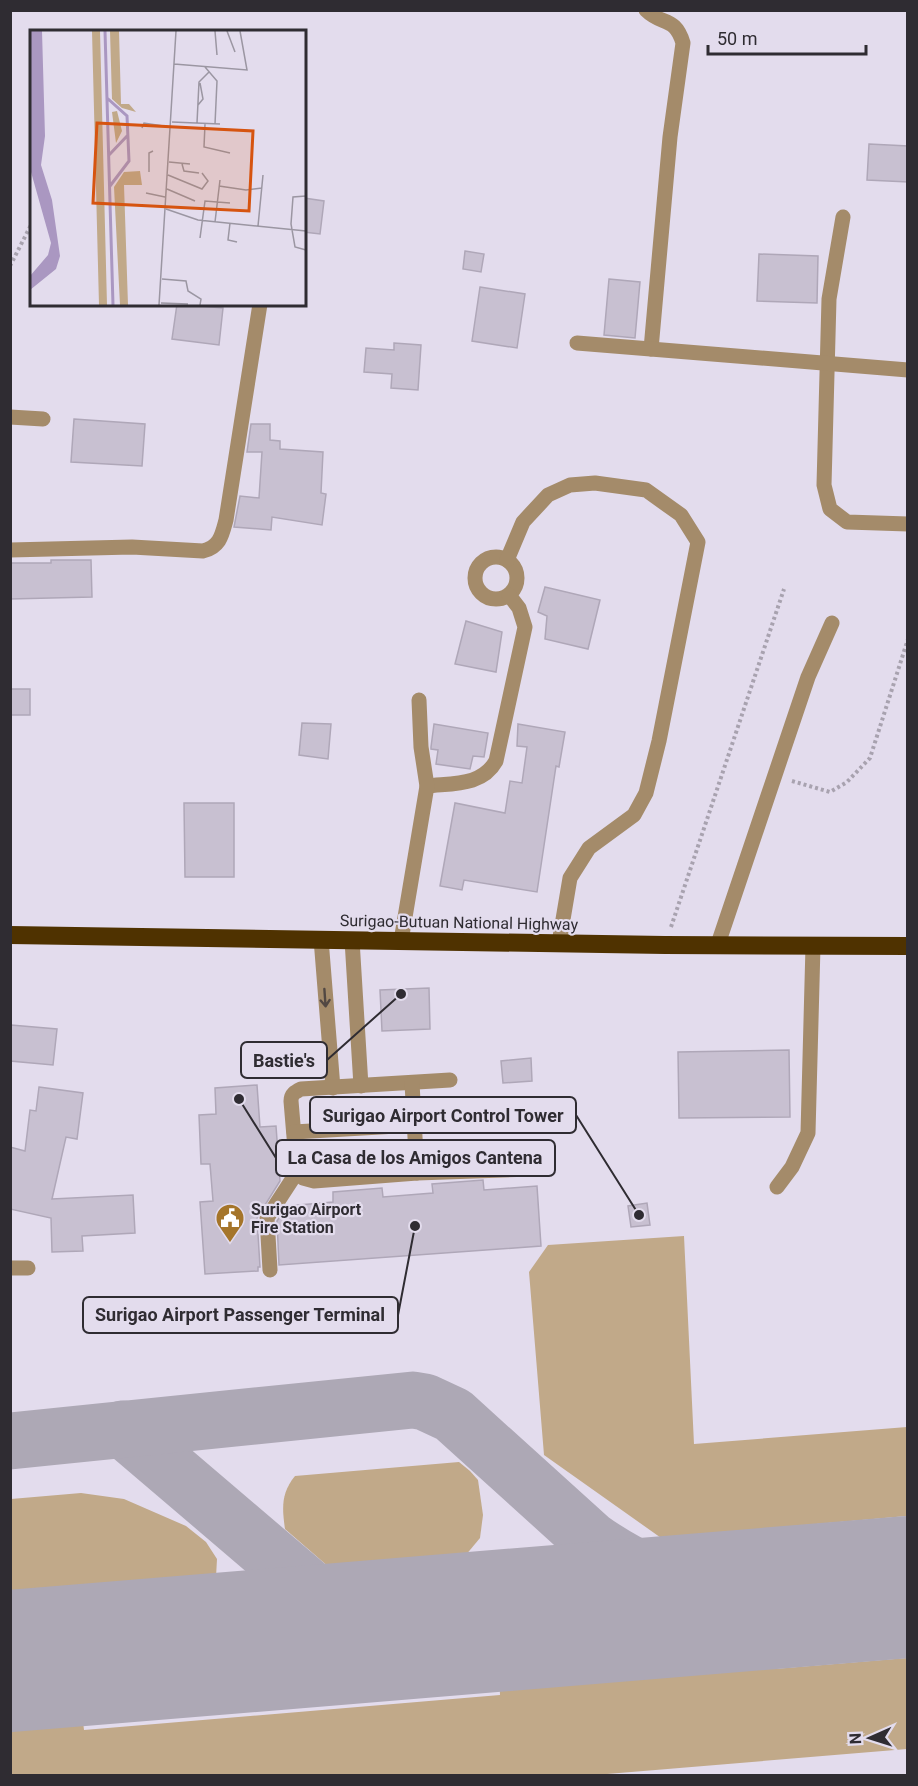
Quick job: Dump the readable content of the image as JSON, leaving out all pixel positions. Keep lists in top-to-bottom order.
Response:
{
  "streets": {
    "highway": ["Surigao-Butuan National Highway"]
  },
  "places": {
    "other": [
      "Bastie's",
      "La Casa de los Amigos Cantena",
      "Surigao Airport Control Tower",
      "Surigao Airport Passenger Terminal"
    ],
    "public building": ["Surigao Airport Fire Station"]
  },
  "scale_bar": "50 m",
  "north": "left"
}
